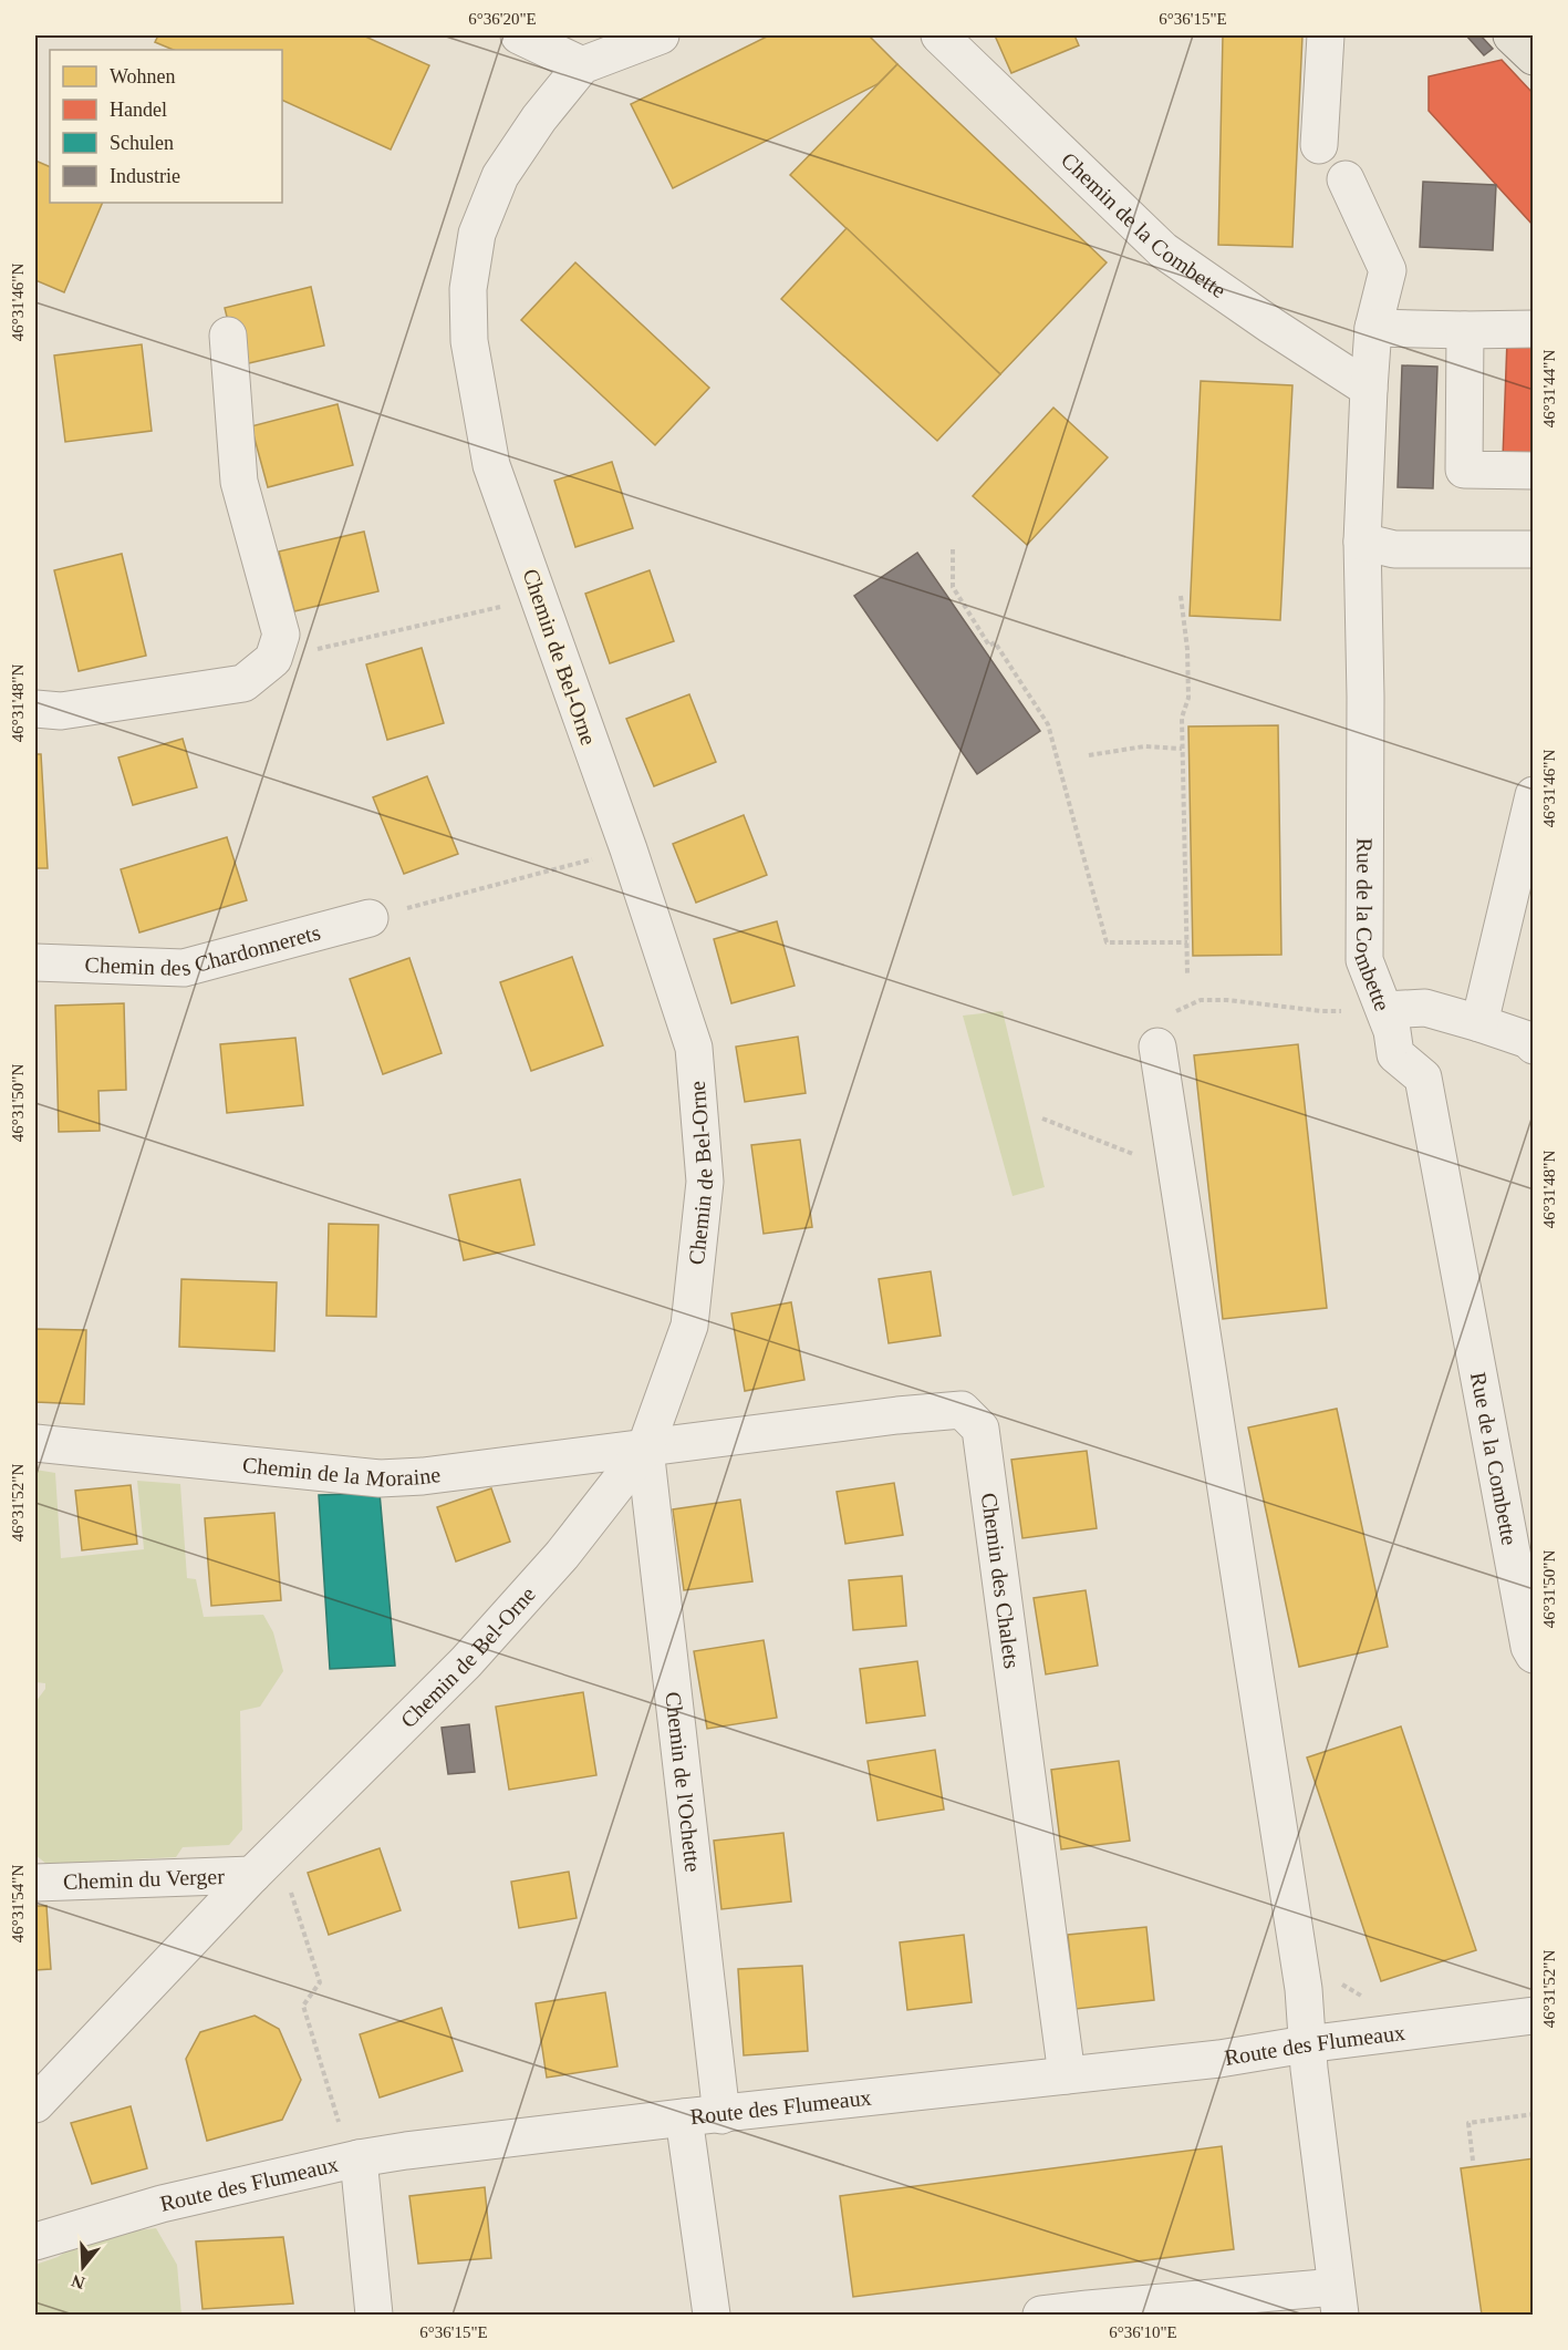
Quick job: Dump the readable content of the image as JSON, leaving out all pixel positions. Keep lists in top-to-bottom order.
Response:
{
  "streets": {
    "street": [
      "Chemin de la Combette",
      "Chemin de Bel-Orne",
      "Rue de la Combette",
      "Chemin des Chardonnerets",
      "Chemin de la Moraine",
      "Chemin des Chalets",
      "Chemin de l'Ochette",
      "Chemin du Verger",
      "Route des Flumeaux"
    ]
  },
  "crossings": [
    ["Chemin de la Combette", "Rue de la Combette"],
    ["Chemin de Bel-Orne", "Chemin de la Moraine"],
    ["Chemin de Bel-Orne", "Chemin des Chalets"],
    ["Chemin de Bel-Orne", "Chemin de l'Ochette"],
    ["Chemin de Bel-Orne", "Chemin du Verger"],
    ["Chemin de la Moraine", "Chemin des Chalets"],
    ["Chemin de la Moraine", "Chemin de l'Ochette"],
    ["Chemin des Chalets", "Chemin de l'Ochette"],
    ["Chemin des Chalets", "Route des Flumeaux"],
    ["Chemin de l'Ochette", "Route des Flumeaux"]
  ],
  "legend": [
    "Wohnen",
    "Handel",
    "Schulen",
    "Industrie"
  ],
  "north": "bottom",
  "coordinates": [
    "6°36'20\"E",
    "6°36'15\"E",
    "46°31'46\"N",
    "46°31'44\"N",
    "46°31'48\"N",
    "46°31'50\"N",
    "46°31'52\"N",
    "46°31'54\"N",
    "6°36'10\"E"
  ]
}
